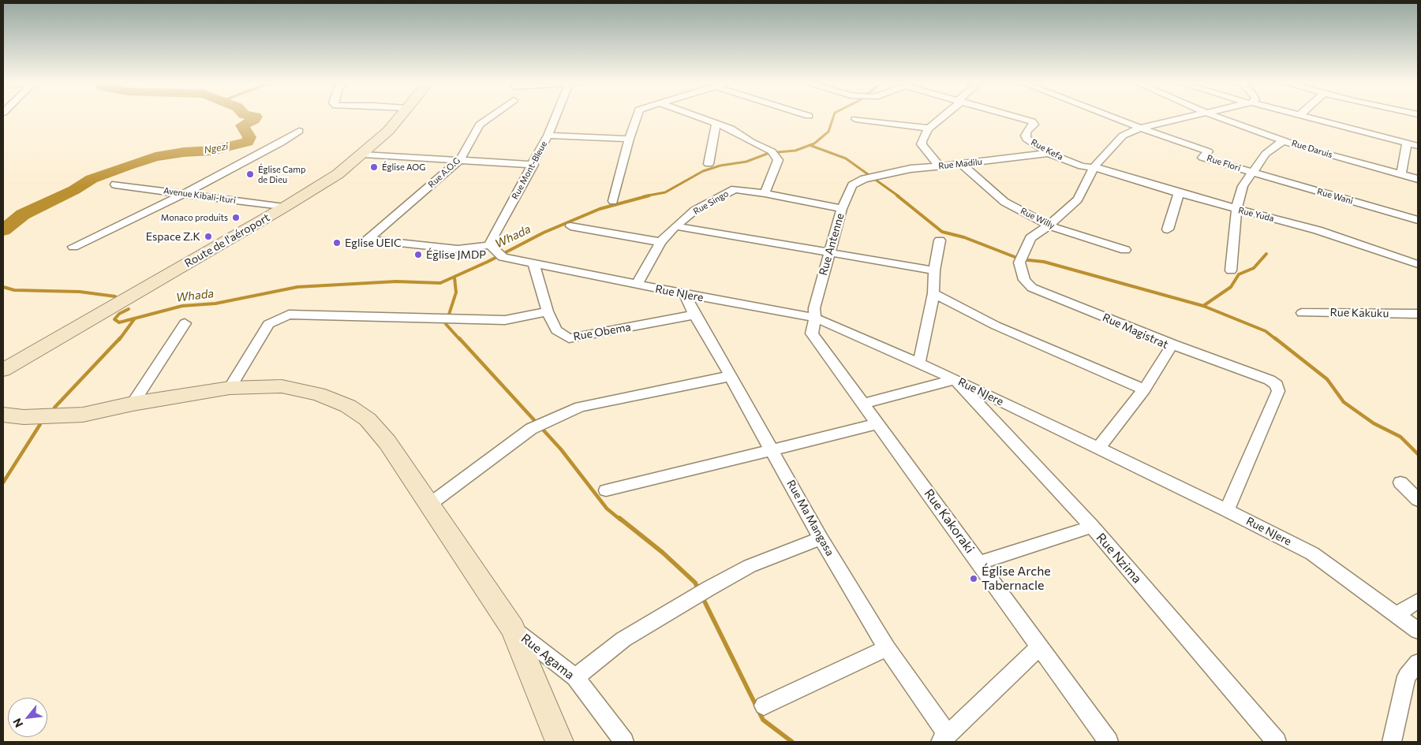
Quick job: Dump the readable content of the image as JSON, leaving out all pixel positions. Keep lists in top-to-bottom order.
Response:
{
  "streets": {
    "street": [
      "Rue Daruis",
      "Rue Kefa",
      "Rue Flori",
      "Rue Madilu",
      "Rue Mont-Bleue",
      "Rue A.O.G",
      "Avenue Kibali-Ituri",
      "Rue Wani",
      "Rue Singo",
      "Rue Yuda",
      "Rue Willy",
      "Route de l'aéroport",
      "Rue Antenne",
      "Rue NJere",
      "Rue Kakuku",
      "Rue Magistrat",
      "Rue Obema",
      "Rue Ma Mangasa",
      "Rue Kakoraki",
      "Rue Nzima",
      "Rue Agama"
    ]
  },
  "crossings": [
    ["Rue Kefa", "Rue Madilu"],
    ["Rue Kefa", "Rue Yuda"],
    ["Rue Flori", "Rue Wani"],
    ["Rue Madilu", "Rue Willy"],
    ["Rue Madilu", "Rue Antenne"],
    ["Rue Mont-Bleue", "Rue A.O.G"],
    ["Rue Mont-Bleue", "Rue NJere"],
    ["Rue A.O.G", "Rue NJere"],
    ["Avenue Kibali-Ituri", "Route de l'aéroport"],
    ["Rue Singo", "Rue Antenne"],
    ["Rue Singo", "Rue NJere"],
    ["Rue Willy", "Rue Magistrat"],
    ["Rue Antenne", "Rue NJere"],
    ["Rue Antenne", "Rue Kakoraki"],
    ["Rue NJere", "Rue Magistrat"],
    ["Rue NJere", "Rue Obema"],
    ["Rue NJere", "Rue Ma Mangasa"],
    ["Rue NJere", "Rue Kakoraki"],
    ["Rue NJere", "Rue Nzima"],
    ["Rue Obema", "Rue Ma Mangasa"]
  ],
  "water": ["Ngezi", "Whada"],
  "places": [
    "Église AOG",
    "Église Camp de Dieu",
    "Monaco produits",
    "Espace Z.K",
    "Eglise UEIC",
    "Église JMDP",
    "Église Arche Tabernacle"
  ],
  "north": "bottom left"
}
